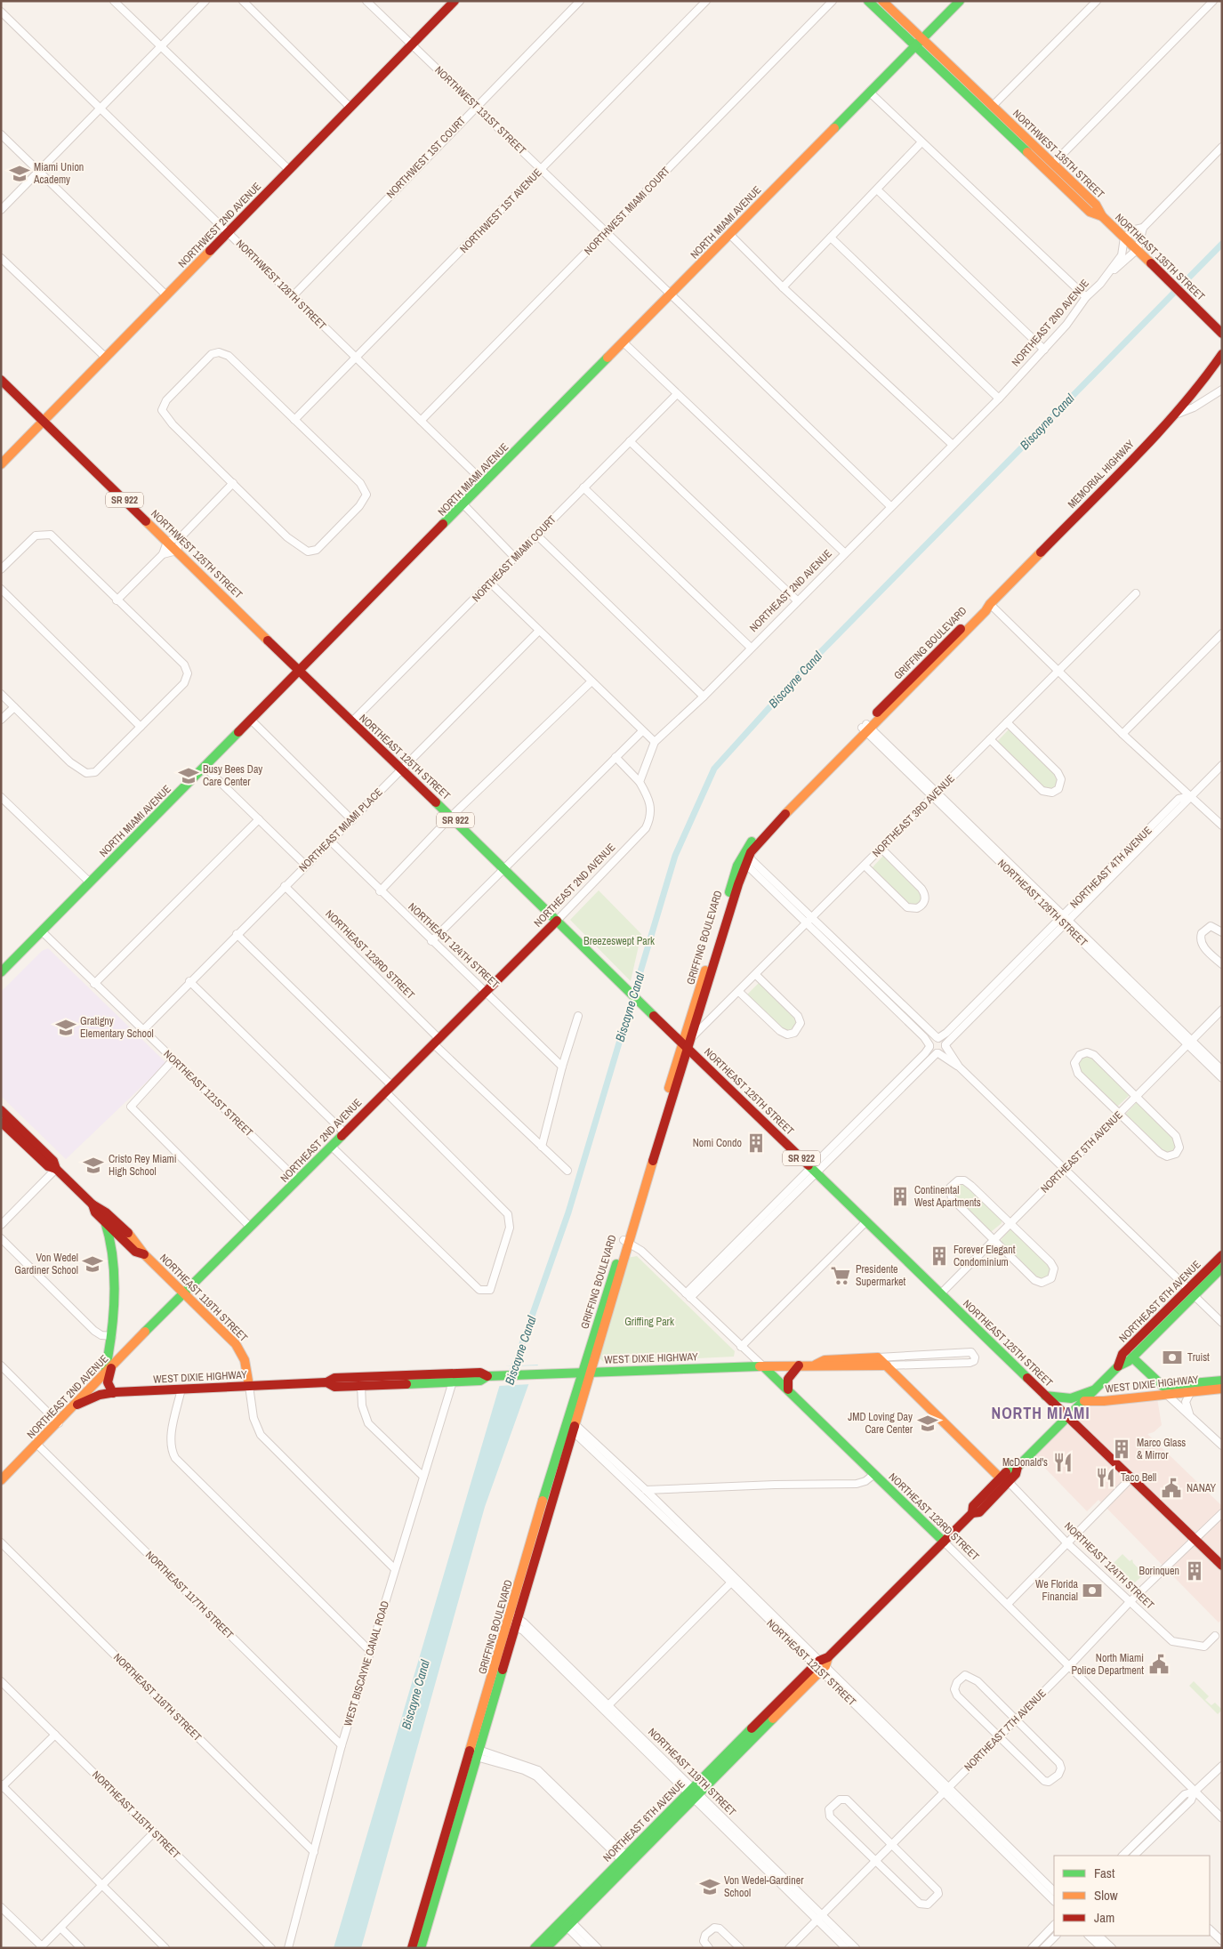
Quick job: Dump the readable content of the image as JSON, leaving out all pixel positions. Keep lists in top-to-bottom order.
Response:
{
  "streets": {
    "main road": [
      "NORTHWEST 135TH STREET",
      "NORTH MIAMI AVENUE",
      "NORTHWEST 2ND AVENUE",
      "NORTHEAST 135TH STREET",
      "NORTHEAST 2ND AVENUE",
      "MEMORIAL HIGHWAY",
      "SR 922",
      "NORTHWEST 125TH STREET",
      "GRIFFING BOULEVARD",
      "NORTHEAST 125TH STREET",
      "NORTHEAST 124TH STREET",
      "NORTHEAST 123RD STREET",
      "NORTHEAST 119TH STREET",
      "NORTHEAST 6TH AVENUE",
      "WEST DIXIE HIGHWAY"
    ],
    "street": [
      "NORTHWEST 131ST STREET",
      "NORTHWEST 1ST COURT",
      "NORTHWEST 1ST AVENUE",
      "NORTHWEST MIAMI COURT",
      "NORTHWEST 128TH STREET",
      "NORTHEAST MIAMI COURT",
      "NORTHEAST 3RD AVENUE",
      "NORTHEAST MIAMI PLACE",
      "NORTHEAST 4TH AVENUE",
      "NORTHEAST 129TH STREET",
      "NORTHEAST 121ST STREET",
      "NORTHEAST 5TH AVENUE",
      "NORTHEAST 117TH STREET",
      "WEST BISCAYNE CANAL ROAD",
      "NORTHEAST 116TH STREET",
      "NORTHEAST 7TH AVENUE",
      "NORTHEAST 115TH STREET"
    ]
  },
  "crossings": [
    ["NORTHWEST 131ST STREET", "NORTHWEST 1ST COURT"],
    ["NORTHWEST 131ST STREET", "NORTHWEST 1ST AVENUE"],
    ["NORTHWEST 131ST STREET", "NORTHWEST MIAMI COURT"],
    ["NORTHWEST 131ST STREET", "NORTH MIAMI AVENUE"],
    ["NORTHWEST 131ST STREET", "NORTHWEST 2ND AVENUE"],
    ["NORTHWEST 131ST STREET", "NORTHEAST 2ND AVENUE"],
    ["NORTHWEST 135TH STREET", "NORTH MIAMI AVENUE"],
    ["NORTHWEST 135TH STREET", "NORTHEAST 135TH STREET"],
    ["NORTHWEST 1ST COURT", "NORTHWEST 128TH STREET"],
    ["NORTHWEST 1ST AVENUE", "NORTHWEST 128TH STREET"],
    ["NORTHWEST MIAMI COURT", "NORTHWEST 128TH STREET"],
    ["NORTH MIAMI AVENUE", "NORTHWEST 128TH STREET"],
    ["NORTH MIAMI AVENUE", "NORTHWEST 125TH STREET"],
    ["NORTH MIAMI AVENUE", "NORTHEAST 125TH STREET"],
    ["NORTH MIAMI AVENUE", "NORTHEAST 121ST STREET"],
    ["NORTHWEST 2ND AVENUE", "NORTHWEST 128TH STREET"],
    ["NORTHWEST 2ND AVENUE", "NORTHWEST 125TH STREET"],
    ["NORTHEAST 135TH STREET", "NORTHEAST 2ND AVENUE"],
    ["NORTHEAST 2ND AVENUE", "NORTHEAST 125TH STREET"],
    ["NORTHEAST 2ND AVENUE", "NORTHEAST 124TH STREET"],
    ["NORTHEAST 2ND AVENUE", "NORTHEAST 123RD STREET"],
    ["NORTHEAST 2ND AVENUE", "NORTHEAST 121ST STREET"],
    ["NORTHEAST 2ND AVENUE", "NORTHEAST 119TH STREET"],
    ["NORTHEAST 2ND AVENUE", "WEST DIXIE HIGHWAY"],
    ["NORTHEAST 2ND AVENUE", "NORTHEAST 117TH STREET"],
    ["MEMORIAL HIGHWAY", "GRIFFING BOULEVARD"],
    ["NORTHWEST 125TH STREET", "NORTHEAST 125TH STREET"],
    ["NORTHEAST MIAMI COURT", "NORTHEAST 125TH STREET"],
    ["GRIFFING BOULEVARD", "NORTHEAST 125TH STREET"],
    ["GRIFFING BOULEVARD", "NORTHEAST 3RD AVENUE"],
    ["GRIFFING BOULEVARD", "NORTHEAST 129TH STREET"],
    ["GRIFFING BOULEVARD", "NORTHEAST 123RD STREET"],
    ["GRIFFING BOULEVARD", "NORTHEAST 121ST STREET"],
    ["GRIFFING BOULEVARD", "NORTHEAST 119TH STREET"],
    ["GRIFFING BOULEVARD", "WEST DIXIE HIGHWAY"],
    ["NORTHEAST 125TH STREET", "NORTHEAST 3RD AVENUE"],
    ["NORTHEAST 125TH STREET", "NORTHEAST MIAMI PLACE"],
    ["NORTHEAST 125TH STREET", "NORTHEAST 5TH AVENUE"],
    ["NORTHEAST 125TH STREET", "NORTHEAST 6TH AVENUE"],
    ["NORTHEAST 125TH STREET", "NORTHEAST 7TH AVENUE"],
    ["NORTHEAST 3RD AVENUE", "NORTHEAST 129TH STREET"],
    ["NORTHEAST MIAMI PLACE", "NORTHEAST 124TH STREET"],
    ["NORTHEAST MIAMI PLACE", "NORTHEAST 123RD STREET"],
    ["NORTHEAST MIAMI PLACE", "NORTHEAST 121ST STREET"],
    ["NORTHEAST 4TH AVENUE", "NORTHEAST 129TH STREET"],
    ["NORTHEAST 129TH STREET", "NORTHEAST 5TH AVENUE"],
    ["NORTHEAST 124TH STREET", "NORTHEAST 6TH AVENUE"],
    ["NORTHEAST 124TH STREET", "WEST DIXIE HIGHWAY"],
    ["NORTHEAST 124TH STREET", "NORTHEAST 7TH AVENUE"],
    ["NORTHEAST 123RD STREET", "NORTHEAST 6TH AVENUE"],
    ["NORTHEAST 123RD STREET", "WEST DIXIE HIGHWAY"],
    ["NORTHEAST 123RD STREET", "NORTHEAST 7TH AVENUE"],
    ["NORTHEAST 121ST STREET", "NORTHEAST 6TH AVENUE"],
    ["NORTHEAST 121ST STREET", "NORTHEAST 7TH AVENUE"],
    ["NORTHEAST 119TH STREET", "NORTHEAST 6TH AVENUE"],
    ["NORTHEAST 119TH STREET", "WEST DIXIE HIGHWAY"],
    ["NORTHEAST 119TH STREET", "NORTHEAST 7TH AVENUE"],
    ["NORTHEAST 6TH AVENUE", "WEST DIXIE HIGHWAY"],
    ["WEST DIXIE HIGHWAY", "WEST BISCAYNE CANAL ROAD"],
    ["NORTHEAST 117TH STREET", "WEST BISCAYNE CANAL ROAD"],
    ["WEST BISCAYNE CANAL ROAD", "NORTHEAST 116TH STREET"]
  ],
  "districts": ["NORTH MIAMI"],
  "water": ["Biscayne Canal"],
  "parks": ["Breezeswept Park", "Griffing Park"],
  "places": {
    "school or university": [
      "Miami Union Academy",
      "Busy Bees Day Care Center",
      "Gratigny Elementary School",
      "Cristo Rey Miami High School",
      "Von Wedel Gardiner School",
      "JMD Loving Day Care Center",
      "Von Wedel-Gardiner School"
    ],
    "building": [
      "Nomi Condo",
      "Continental West Apartments",
      "Forever Elegant Condominium",
      "Marco Glass & Mirror",
      "Borinquen"
    ],
    "supermarket": ["Presidente Supermarket"],
    "bank": ["Truist", "We Florida Financial"],
    "restaurant": ["McDonald's", "Taco Bell"],
    "public building": ["NANAY", "North Miami Police Department"]
  },
  "legend": ["Fast", "Slow", "Jam"]
}
